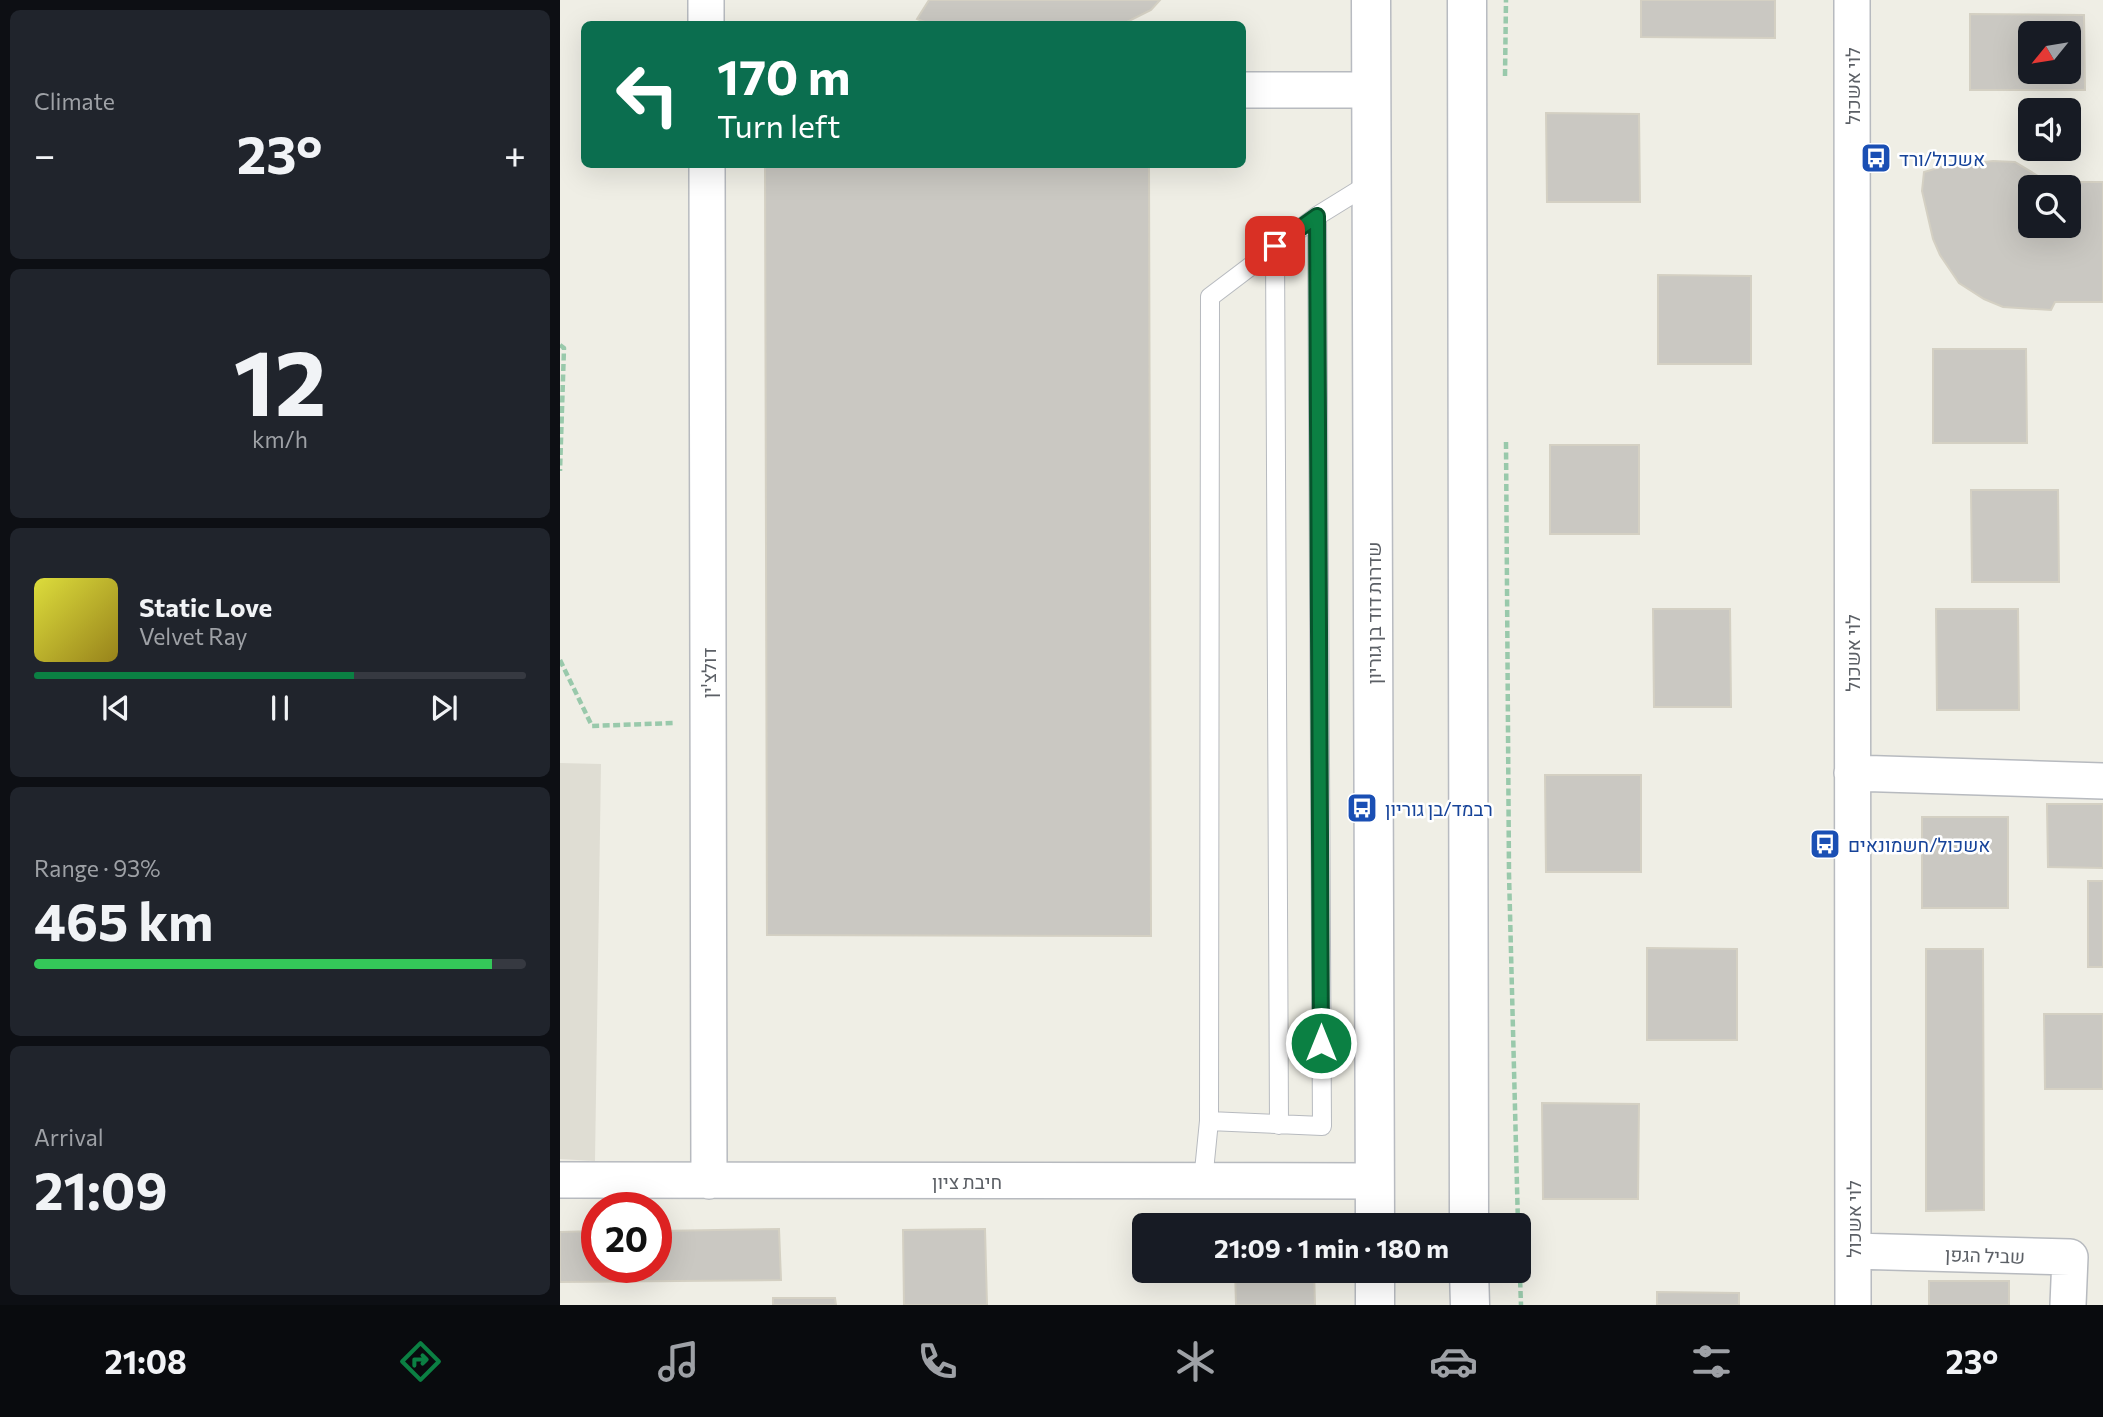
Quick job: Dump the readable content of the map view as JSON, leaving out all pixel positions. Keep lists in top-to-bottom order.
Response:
{
  "streets": {
    "main road": ["שדרות דוד בן גוריון"],
    "street": [
      "לוי אשכול",
      "דולצ'ין",
      "חיבת ציון",
      "שביל הגפן"
    ]
  },
  "crossings": [
    ["לוי אשכול", "שביל הגפן"],
    ["שדרות דוד בן גוריון", "חיבת ציון"],
    ["דולצ'ין", "חיבת ציון"]
  ],
  "places": {
    "bus stop": ["אשכול/ורד", "רבמד/בן גוריון", "אשכול/חשמונאים"]
  },
  "north": "bottom left",
  "page": {
    "tile": [
      "Climate",
      ["12", "km/h"],
      ["Range · 93%", "465 km"],
      ["Arrival", "21:09"]
    ],
    "turn": ["170 m", "Turn left"],
    "heat": ["−", "23°", "+"],
    "song": ["Static Love", "Velvet Ray"],
    "limit": "20",
    "trip": "21:09 · 1 min · 180 m",
    "tabs": ["21:08", "23°"]
  }
}
